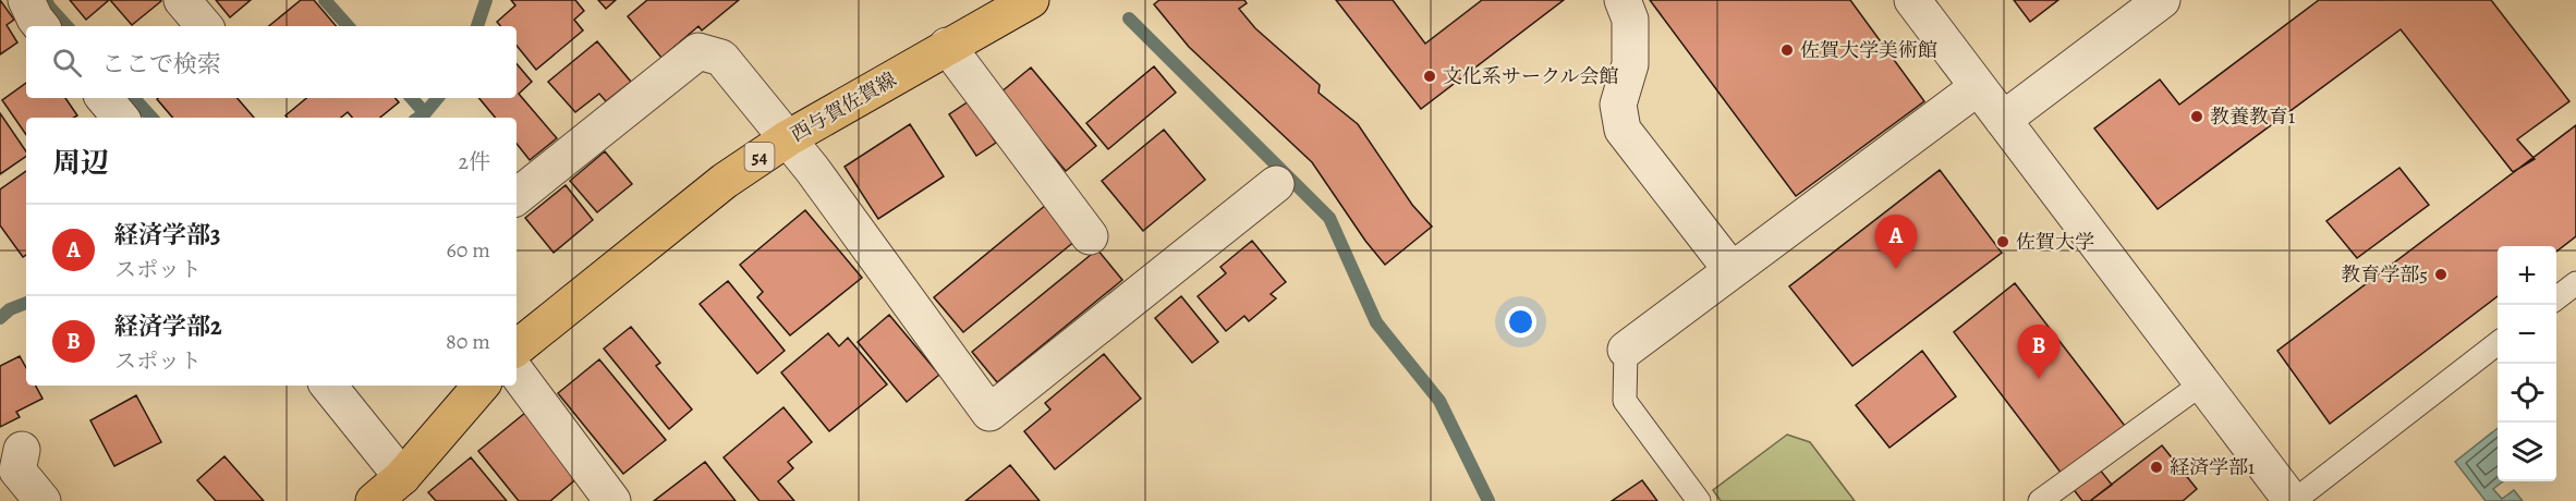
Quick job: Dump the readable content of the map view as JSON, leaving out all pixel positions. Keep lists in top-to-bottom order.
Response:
{
  "streets": {
    "main road": ["西与賀佐賀線", "54"]
  },
  "places": [
    "佐賀大学美術館",
    "文化系サークル会館",
    "教養教育1",
    "佐賀大学",
    "教育学部5",
    "経済学部1"
  ],
  "page": {
    "search": "ここで検索",
    "heading": ["周辺", "2件"],
    "list": [
      {
        "mark": "A",
        "name": "経済学部3",
        "note": "スポット",
        "value": "60 m"
      },
      {
        "mark": "B",
        "name": "経済学部2",
        "note": "スポット",
        "value": "80 m"
      }
    ],
    "pins": ["A", "B"],
    "map_buttons": ["+", "−"]
  }
}
